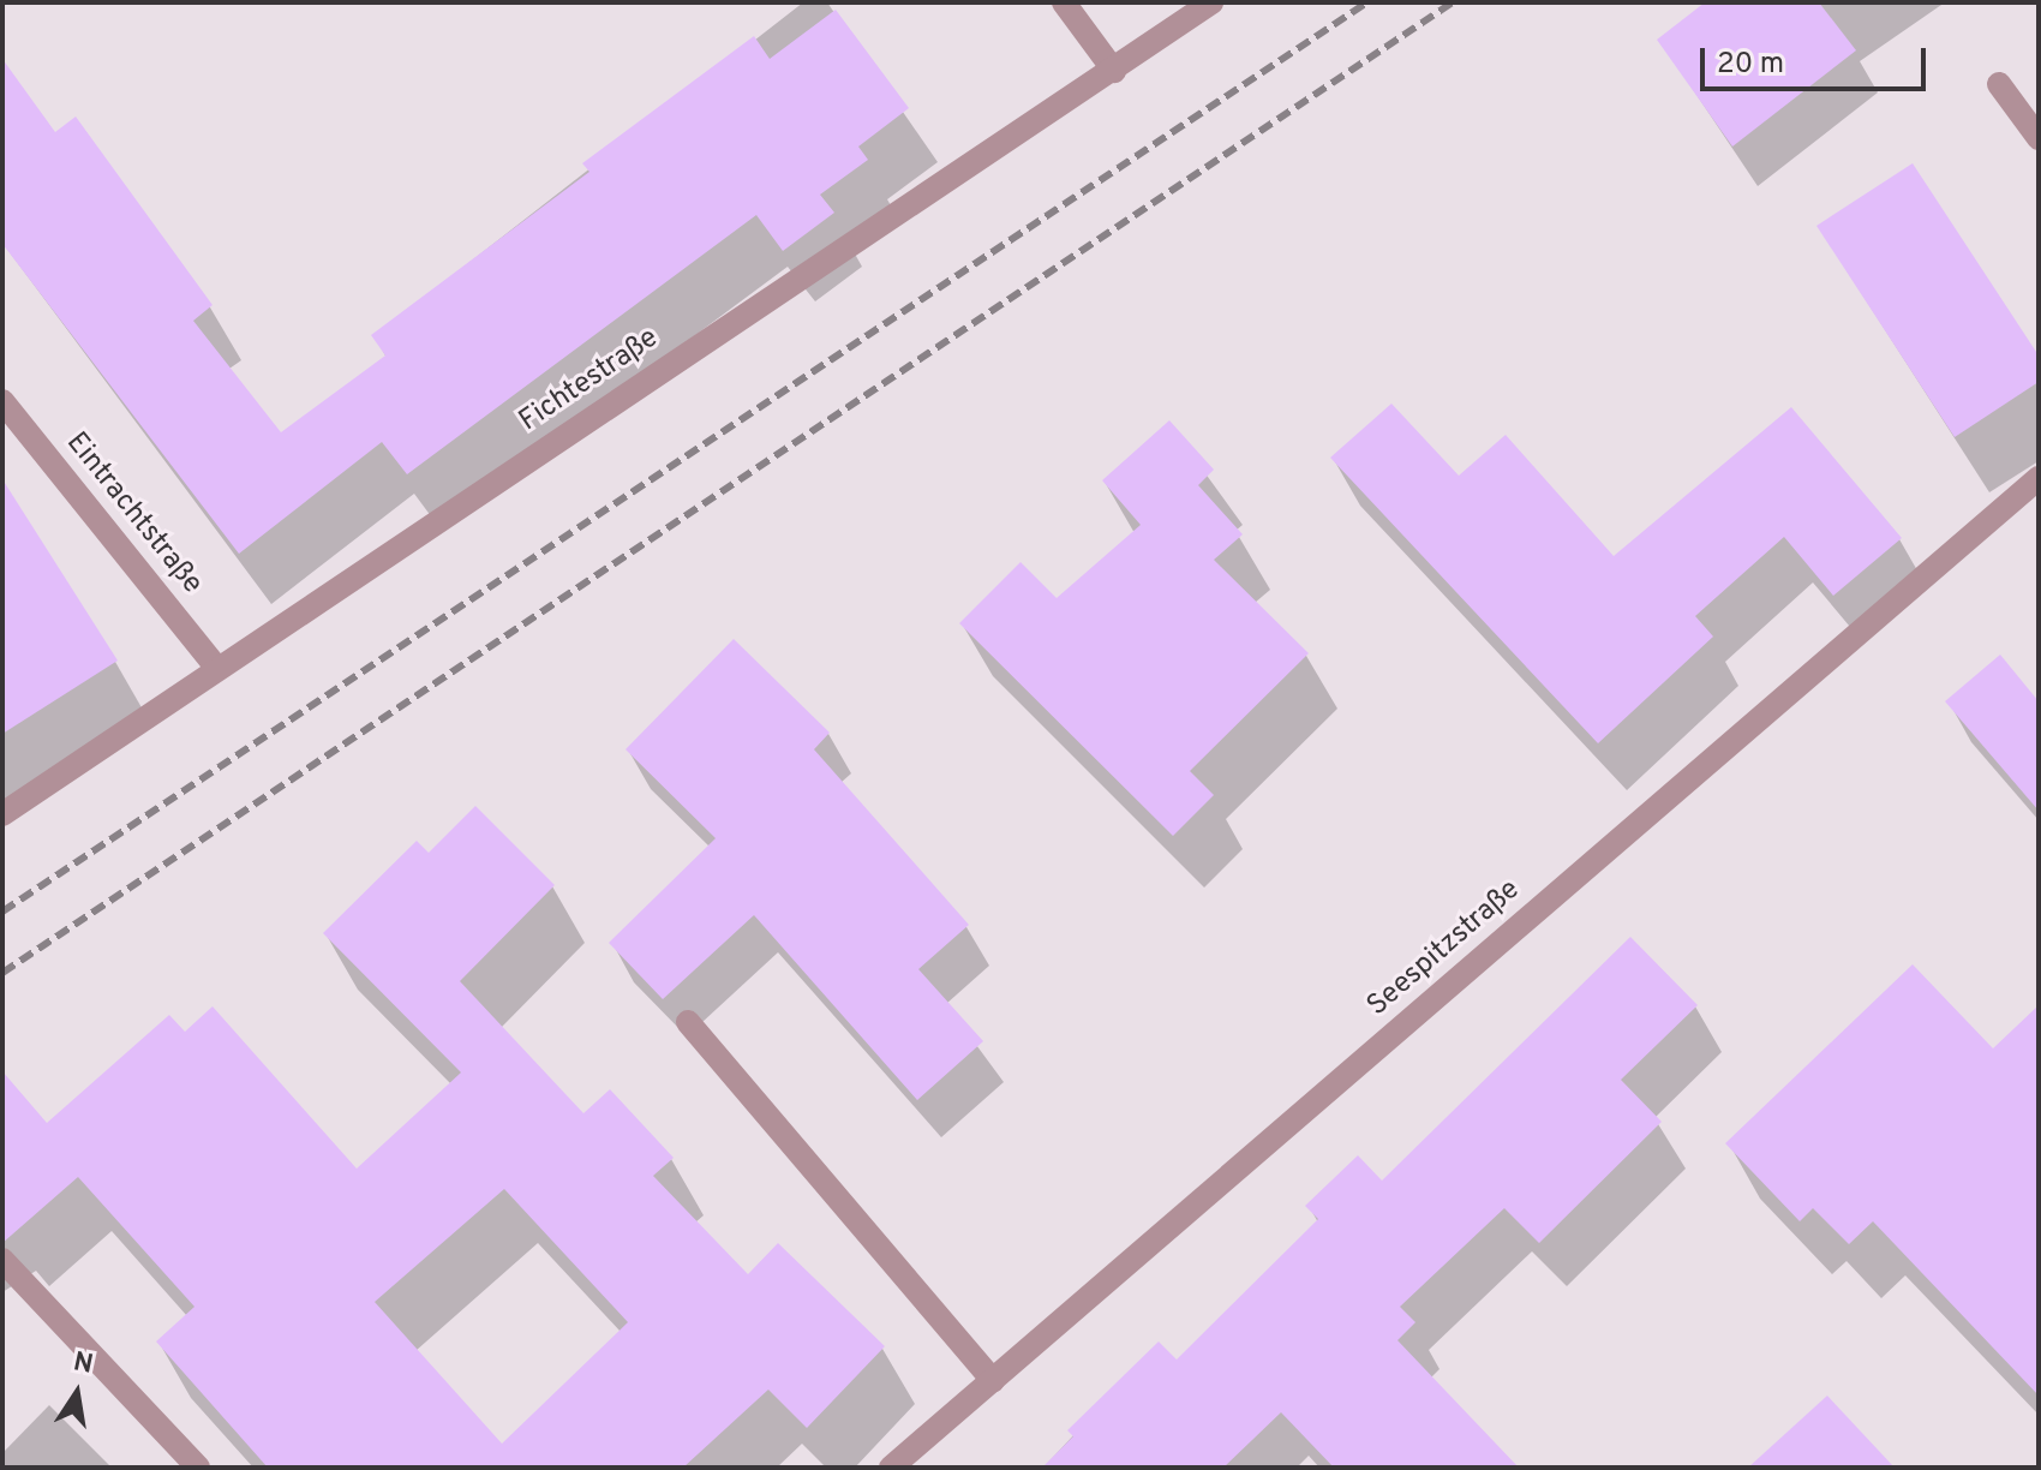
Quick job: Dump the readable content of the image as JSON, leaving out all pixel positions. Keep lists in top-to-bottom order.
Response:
{
  "streets": {
    "street": ["Fichtestraße", "Eintrachtstraße", "Seespitzstraße"]
  },
  "crossings": [
    ["Fichtestraße", "Eintrachtstraße"]
  ],
  "scale_bar": "20 m",
  "north": "top"
}
